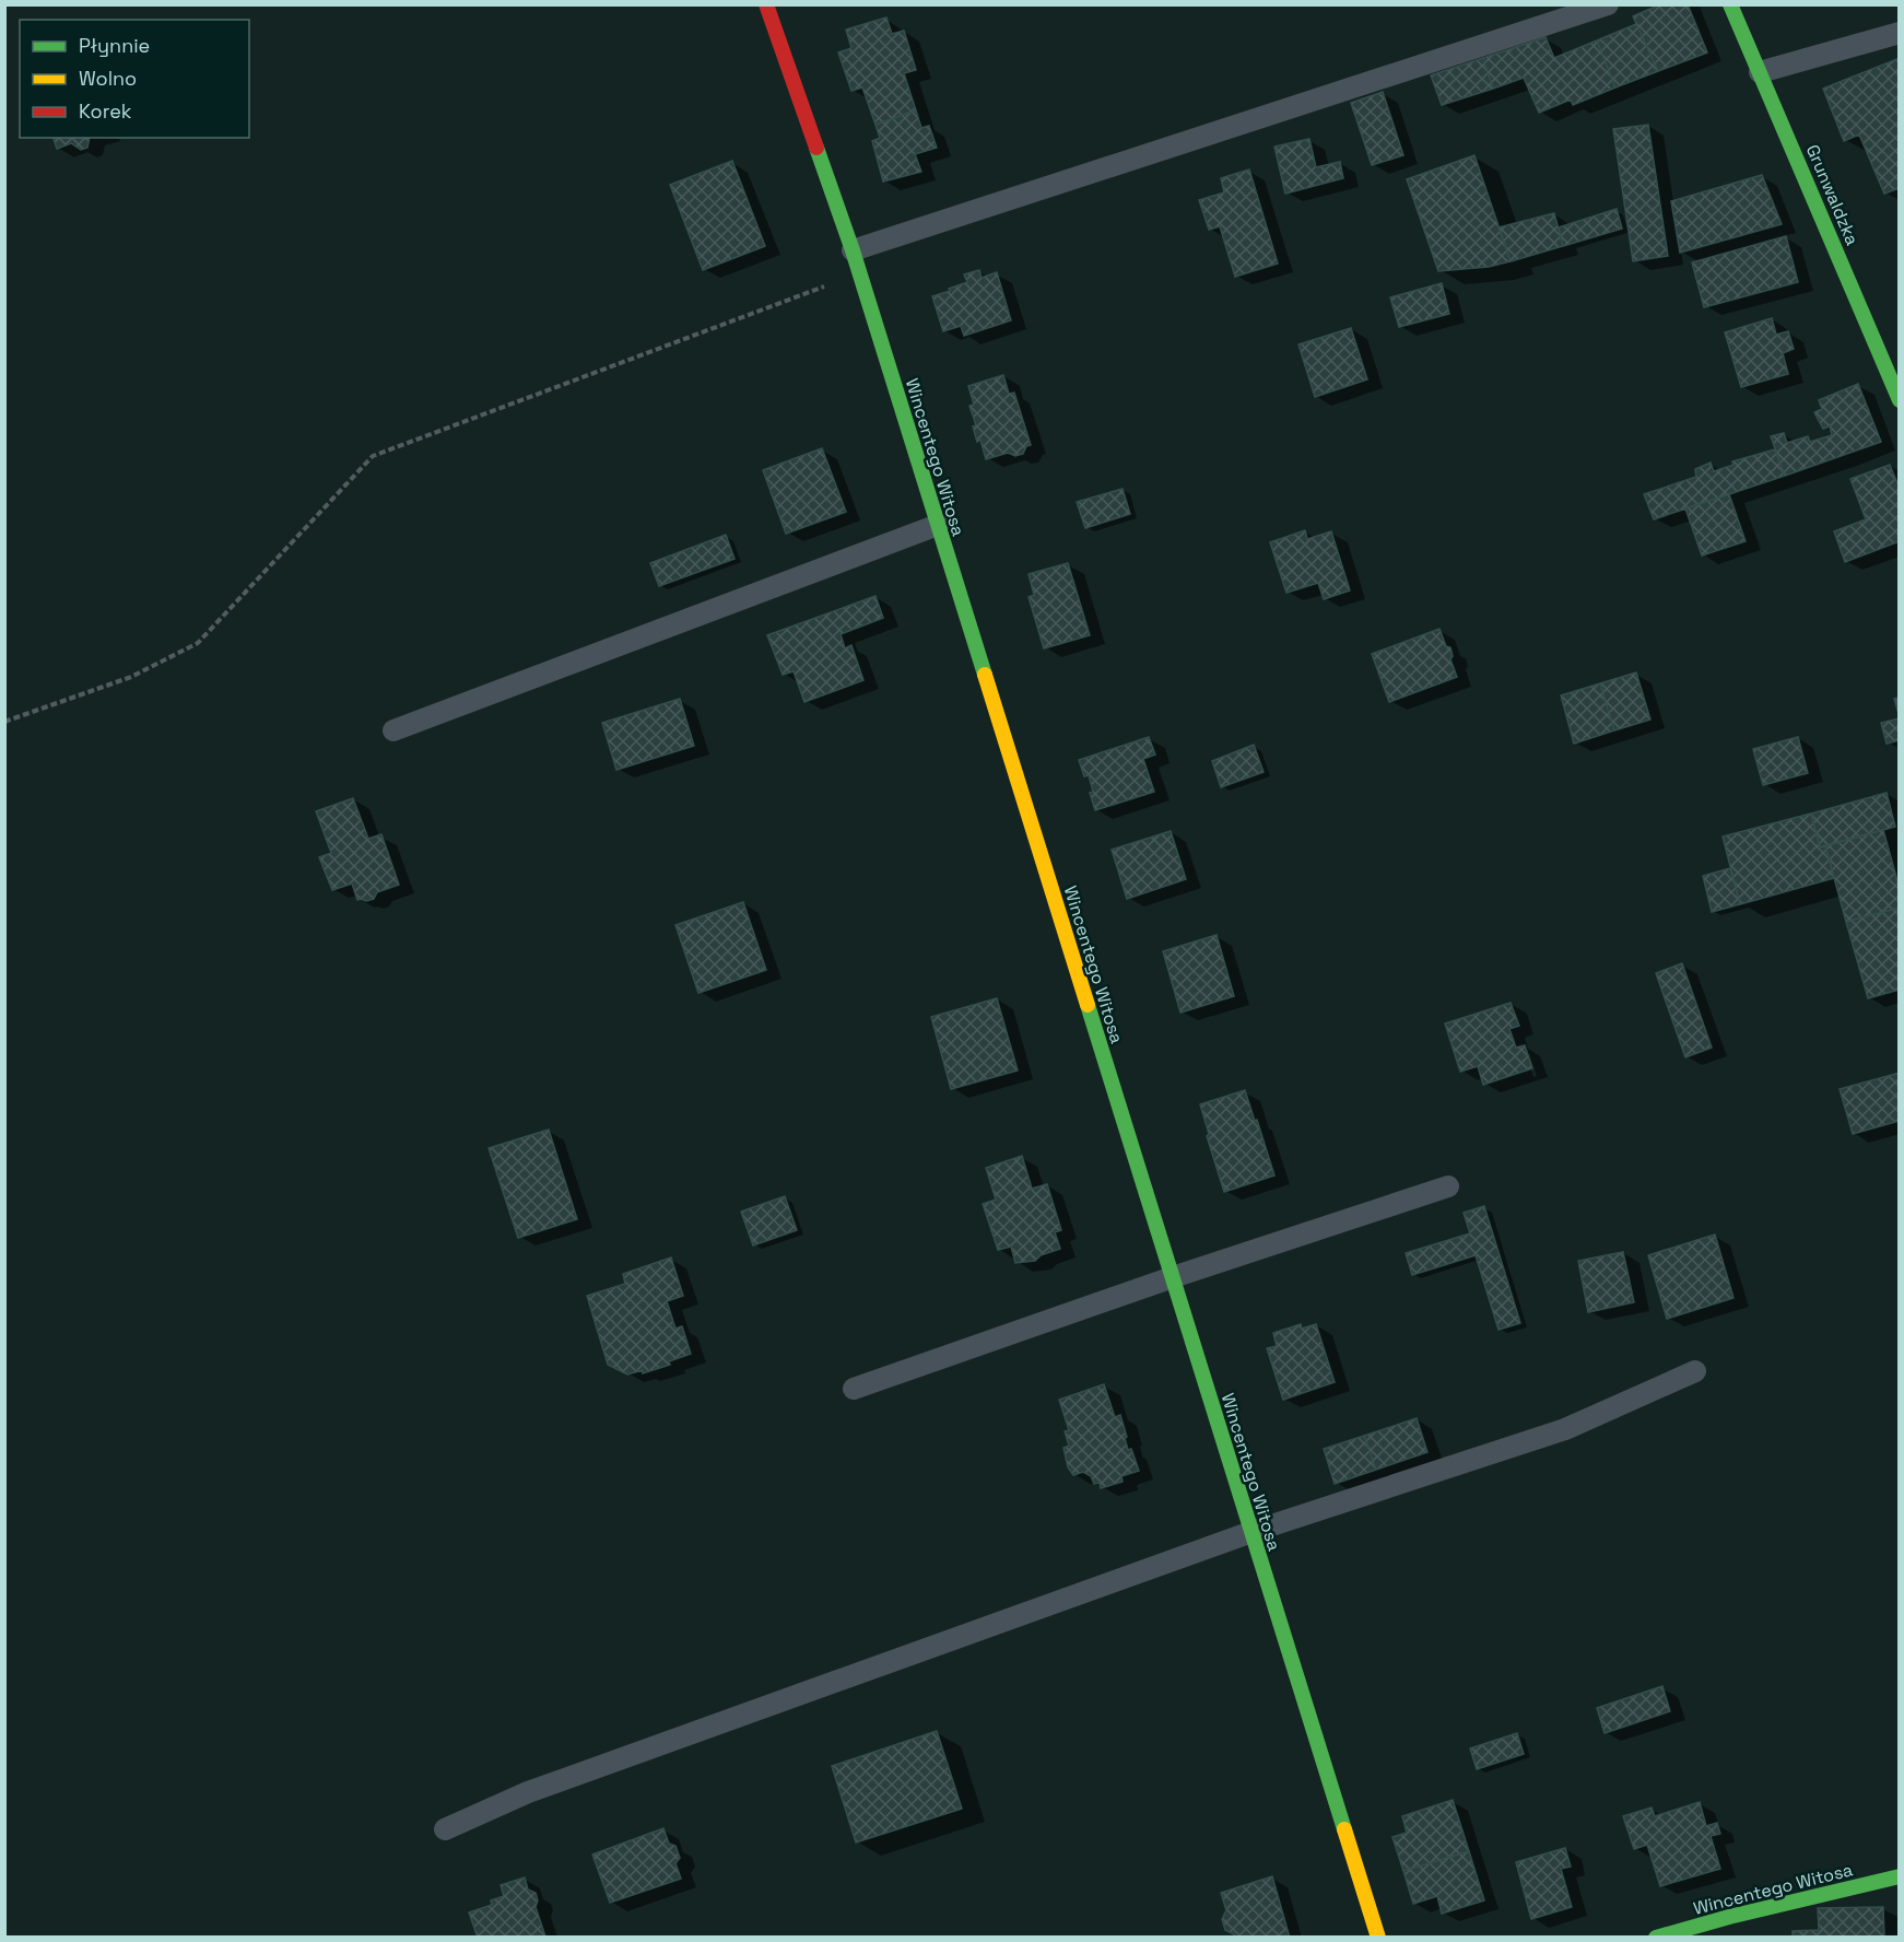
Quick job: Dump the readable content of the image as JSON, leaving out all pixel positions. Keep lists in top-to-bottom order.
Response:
{
  "streets": {
    "street": ["Grunwaldzka", "Wincentego Witosa"]
  },
  "legend": ["Płynnie", "Wolno", "Korek"]
}
